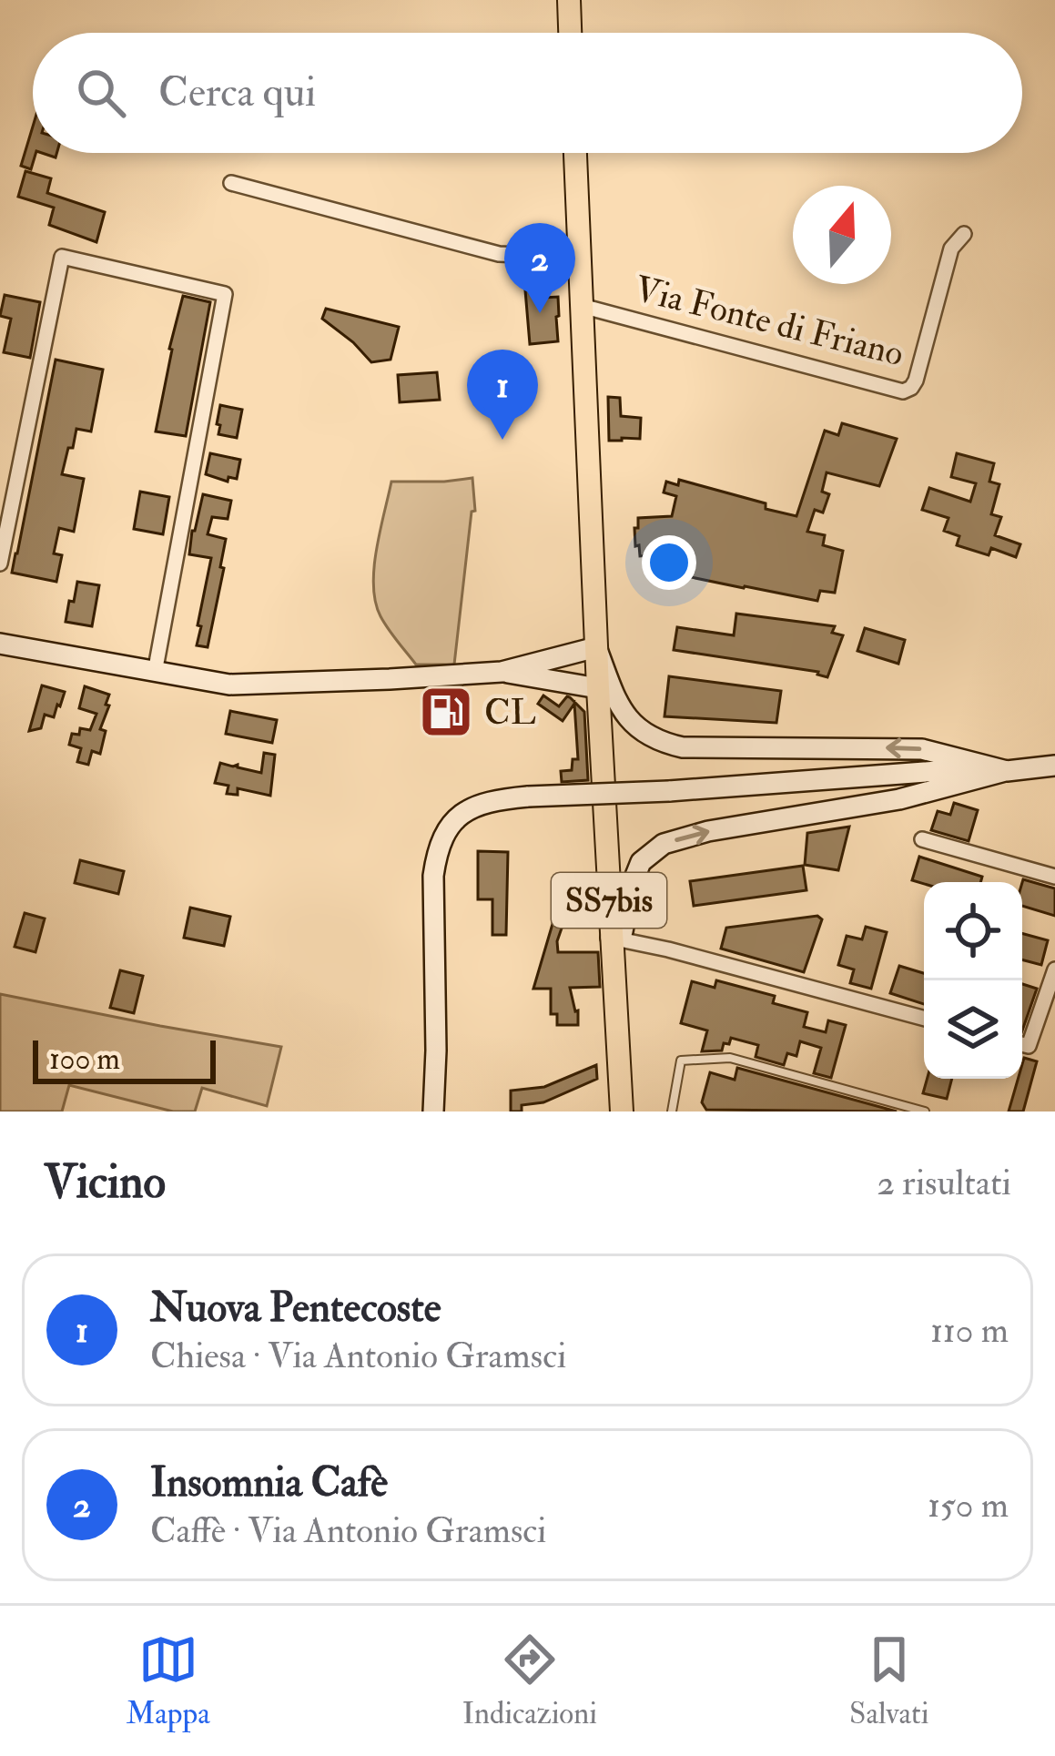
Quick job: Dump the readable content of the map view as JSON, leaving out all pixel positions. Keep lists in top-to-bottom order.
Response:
{
  "streets": {
    "main road": ["SS7bis"],
    "street": ["Via Fonte di Friano"]
  },
  "crossings": [
    ["Via Fonte di Friano", "SS7bis"]
  ],
  "places": {
    "fuel station": ["CL"]
  },
  "scale_bar": "100 m",
  "north": "top",
  "page": {
    "search": "Cerca qui",
    "pins": ["2", "1"],
    "scale": "100 m",
    "heading": ["Vicino", "2 risultati"],
    "list": [
      {
        "mark": "1",
        "name": "Nuova Pentecoste",
        "note": "Chiesa · Via Antonio Gramsci",
        "value": "110 m"
      },
      {
        "mark": "2",
        "name": "Insomnia Cafè",
        "note": "Caffè · Via Antonio Gramsci",
        "value": "150 m"
      }
    ],
    "nav": ["Mappa", "Indicazioni", "Salvati"]
  }
}
